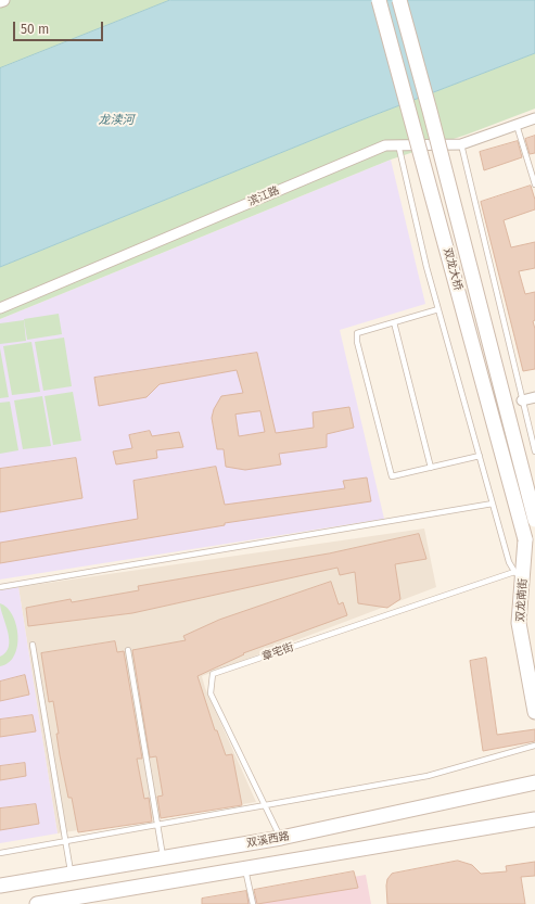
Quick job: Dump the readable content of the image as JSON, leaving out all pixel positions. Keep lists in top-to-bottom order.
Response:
{
  "streets": {
    "main road": ["双龙大桥", "双龙南街", "双溪西路"],
    "street": ["滨江路"],
    "lane": ["章宅街"]
  },
  "crossings": [
    ["双龙大桥", "双龙南街"],
    ["章宅街", "双溪西路"]
  ],
  "water": ["龙渎河"],
  "scale_bar": "50 m"
}
